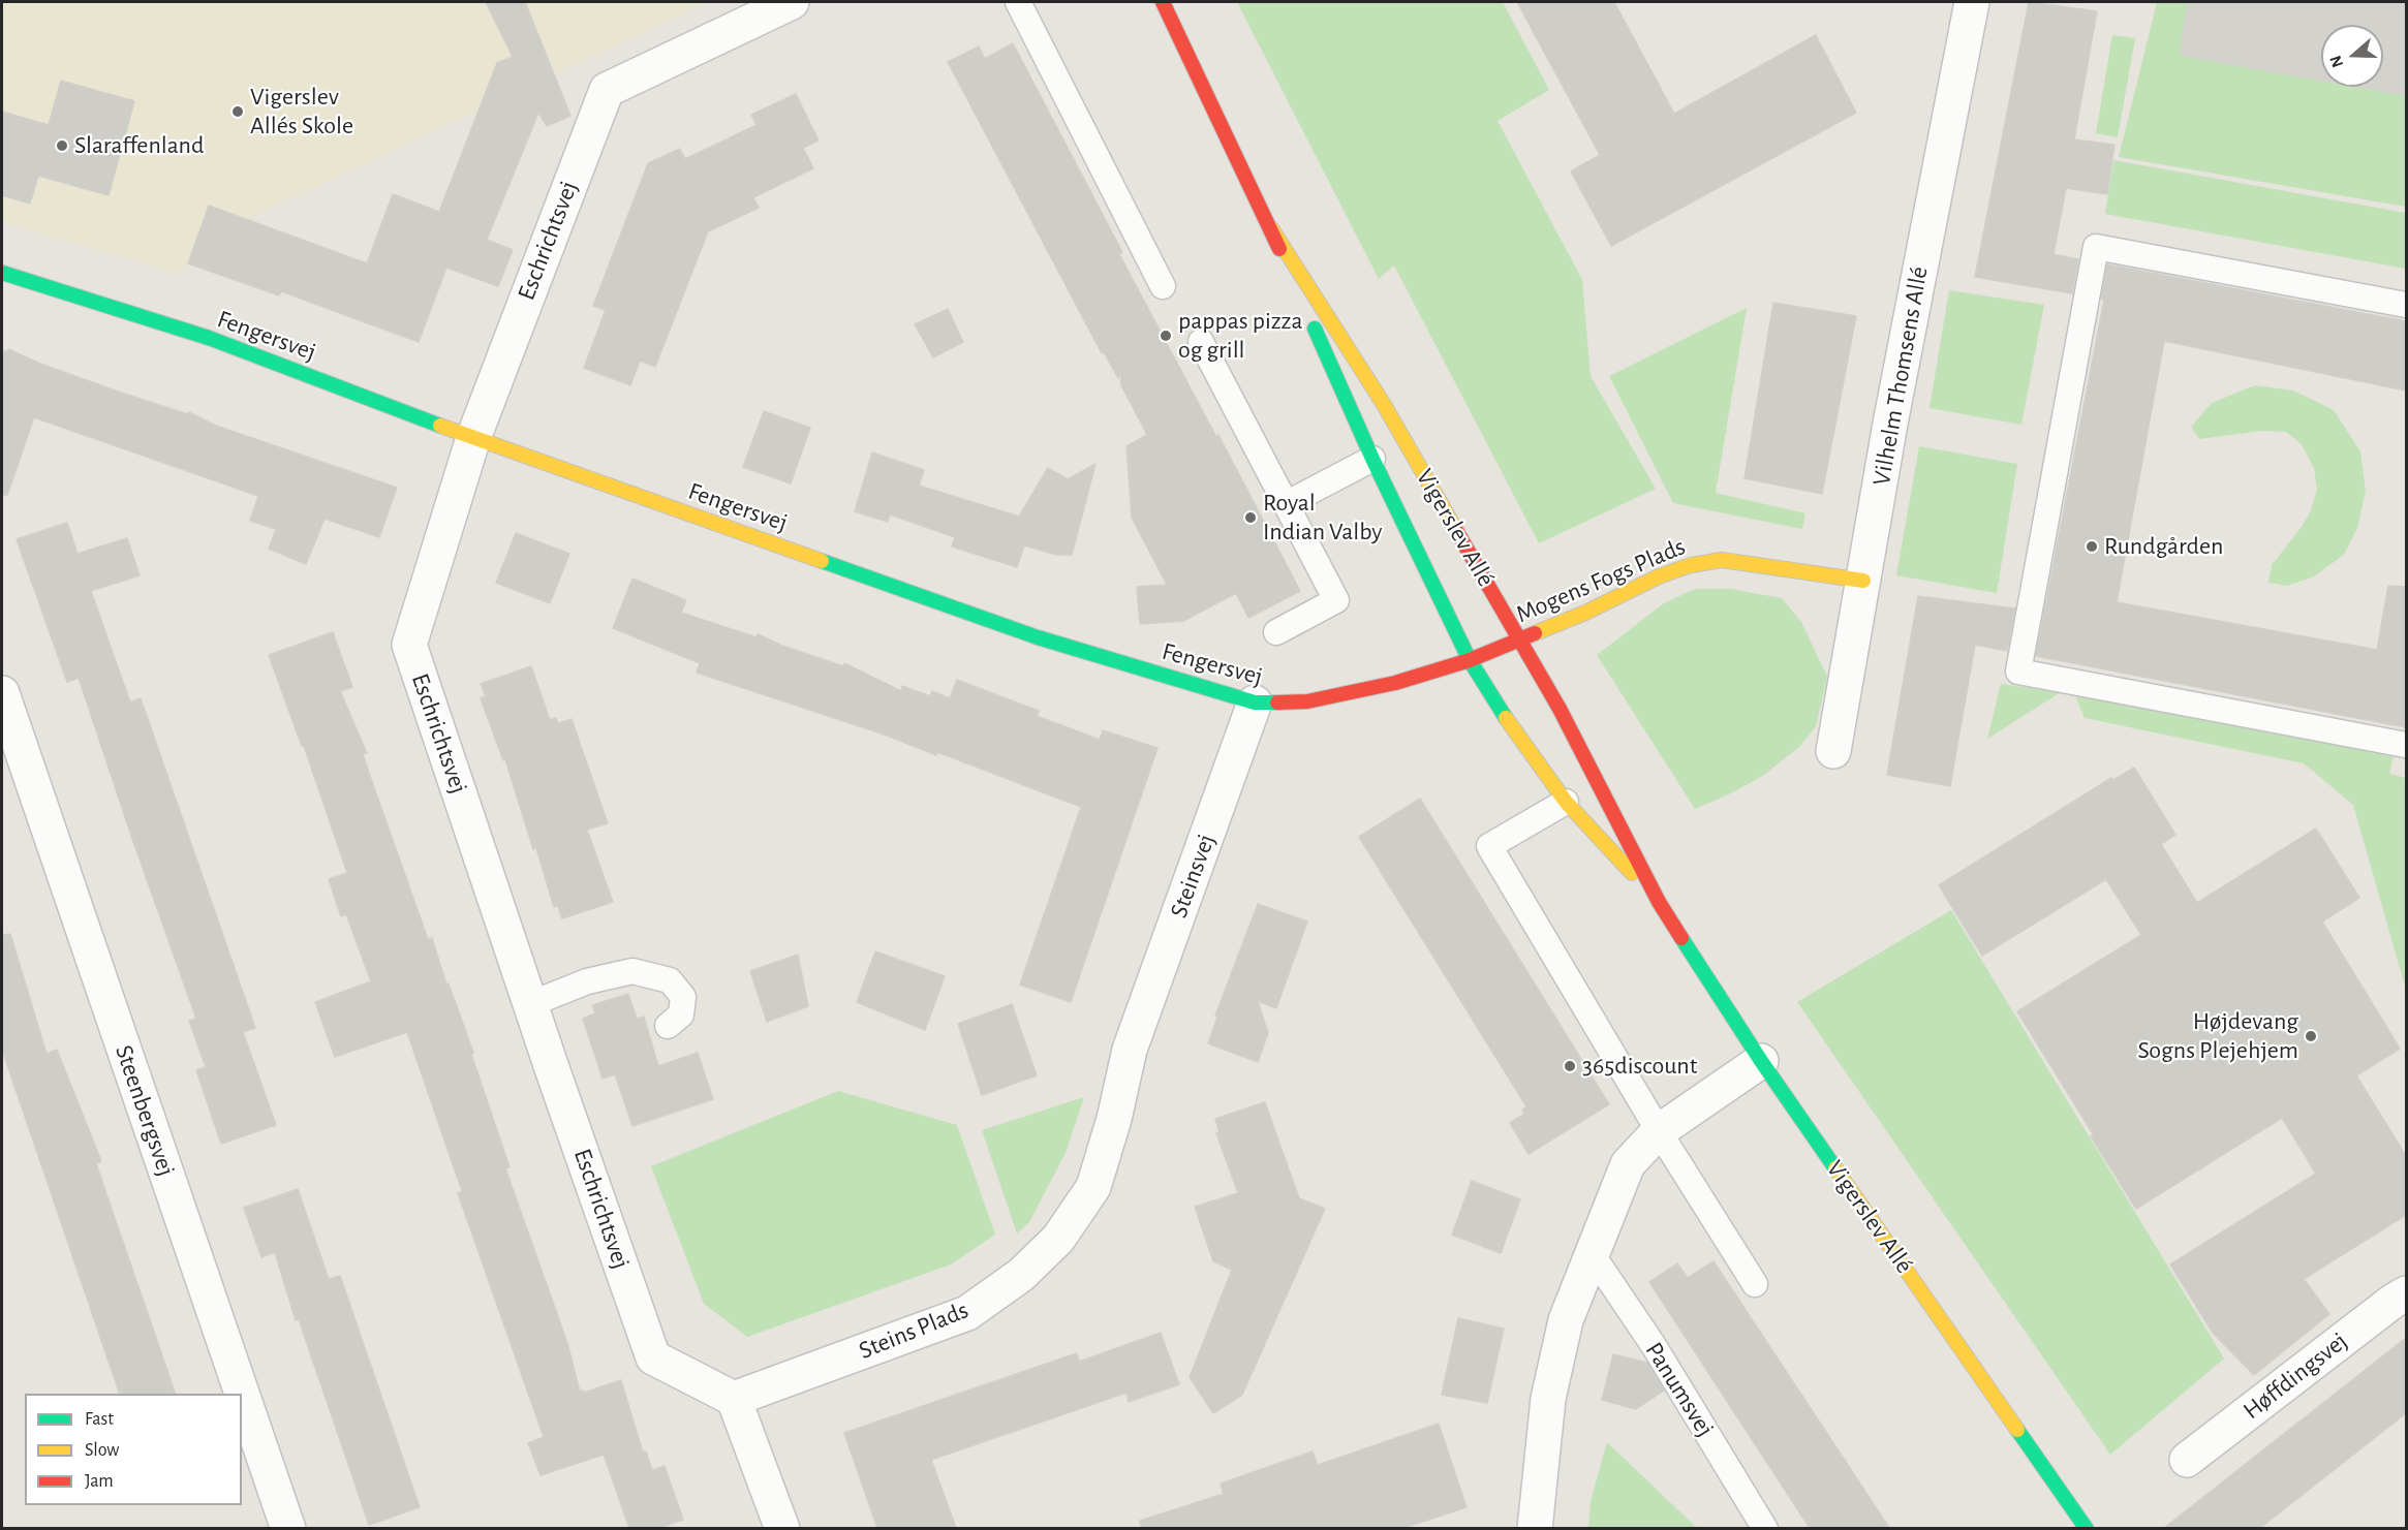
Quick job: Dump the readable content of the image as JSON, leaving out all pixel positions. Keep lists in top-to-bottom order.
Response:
{
  "streets": {
    "street": [
      "Eschrichtsvej",
      "Fengersvej",
      "Vilhelm Thomsens Allé",
      "Vigerslev Allé",
      "Mogens Fogs Plads",
      "Steinsvej",
      "Steenbergsvej",
      "Steins Plads",
      "Høffdingsvej"
    ],
    "lane": ["Panumsvej"]
  },
  "crossings": [
    ["Eschrichtsvej", "Fengersvej"],
    ["Eschrichtsvej", "Steins Plads"],
    ["Fengersvej", "Vigerslev Allé"],
    ["Fengersvej", "Mogens Fogs Plads"],
    ["Fengersvej", "Steinsvej"],
    ["Vilhelm Thomsens Allé", "Mogens Fogs Plads"],
    ["Vigerslev Allé", "Mogens Fogs Plads"],
    ["Steinsvej", "Steins Plads"]
  ],
  "places": [
    "Vigerslev Allés Skole",
    "Slaraffenland",
    "pappas pizza og grill",
    "Royal Indian Valby",
    "Rundgården",
    "Højdevang Sogns Plejehjem",
    "365discount"
  ],
  "legend": ["Fast", "Slow", "Jam"],
  "north": "left"
}
